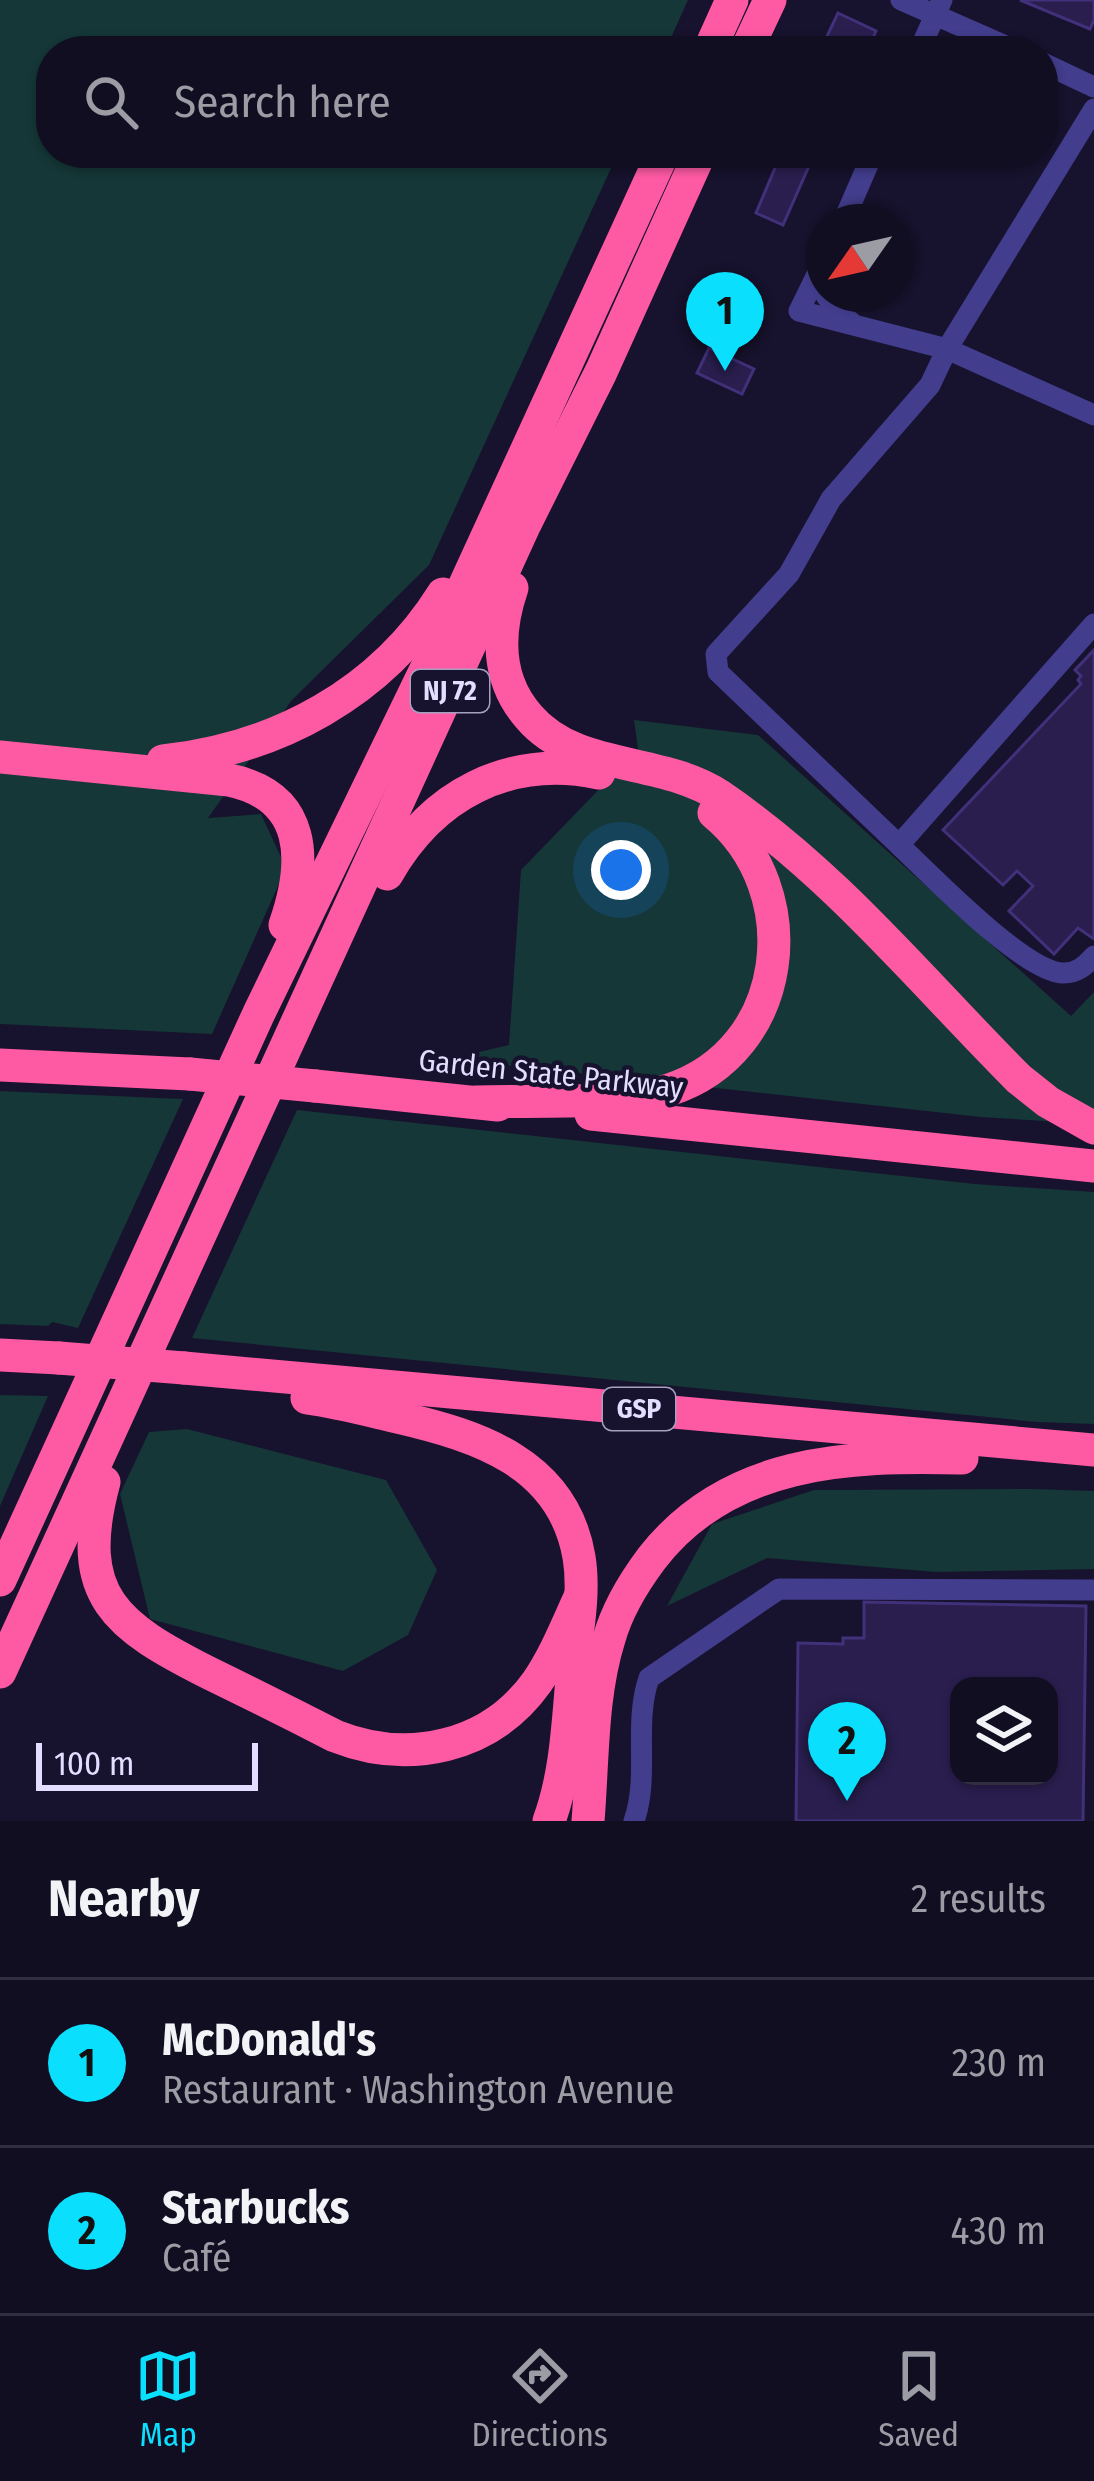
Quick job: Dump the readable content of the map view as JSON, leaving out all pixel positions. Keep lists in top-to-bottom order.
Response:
{
  "streets": {
    "highway": ["NJ 72", "Garden State Parkway", "GSP"]
  },
  "scale_bar": "100 m",
  "north": "bottom left",
  "page": {
    "search": "Search here",
    "pins": ["1", "2"],
    "scale": "100 m",
    "heading": ["Nearby", "2 results"],
    "list": [
      {
        "mark": "1",
        "name": "McDonald's",
        "note": "Restaurant · Washington Avenue",
        "value": "230 m"
      },
      {
        "mark": "2",
        "name": "Starbucks",
        "note": "Café",
        "value": "430 m"
      }
    ],
    "nav": ["Map", "Directions", "Saved"]
  }
}
